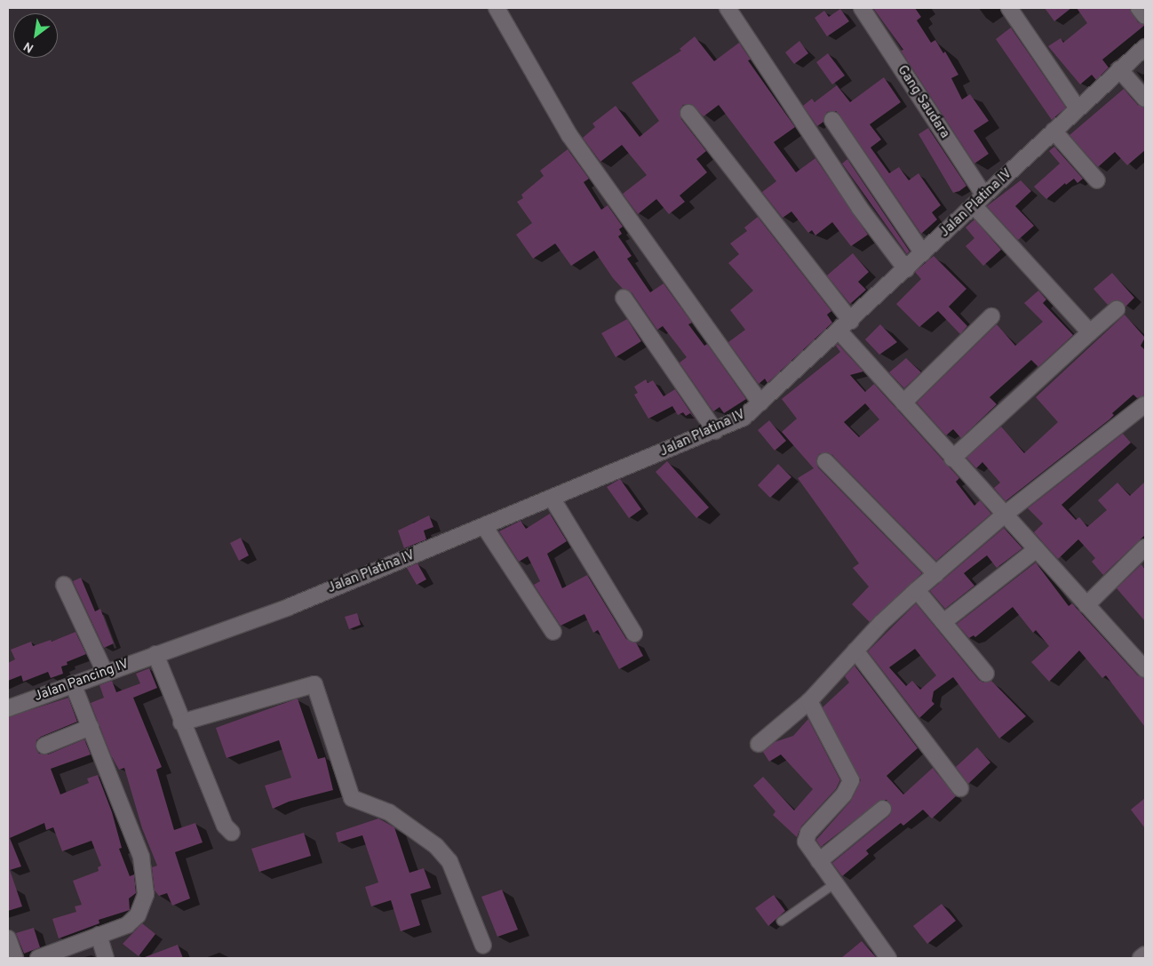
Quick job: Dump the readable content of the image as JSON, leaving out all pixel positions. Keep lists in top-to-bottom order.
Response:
{
  "streets": {
    "street": ["Gang Saudara", "Jalan Platina IV", "Jalan Pancing IV"]
  },
  "crossings": [
    ["Gang Saudara", "Jalan Platina IV"],
    ["Jalan Platina IV", "Jalan Pancing IV"]
  ],
  "north": "bottom left"
}
